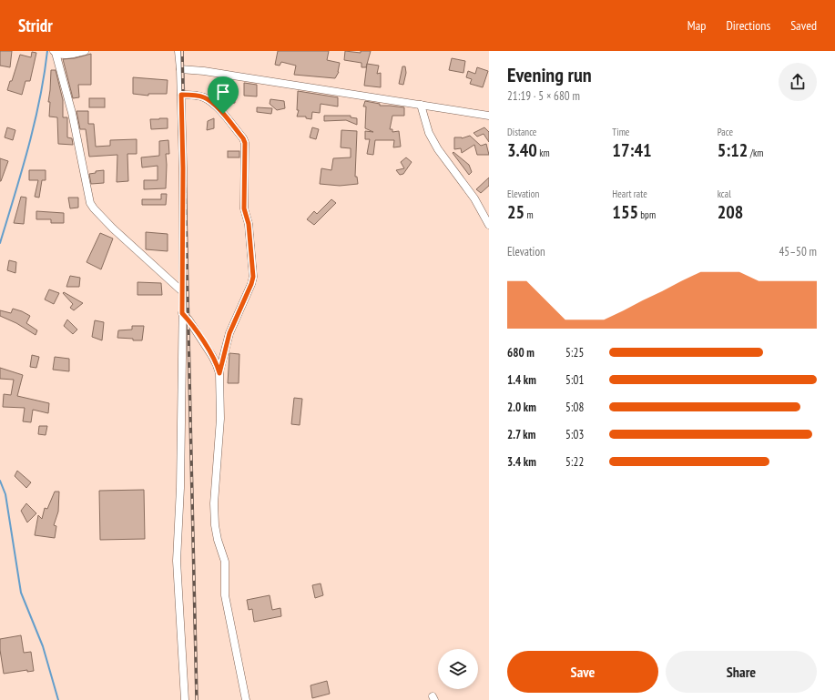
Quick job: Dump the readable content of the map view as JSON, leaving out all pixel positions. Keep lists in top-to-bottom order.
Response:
{
  "page": {
    "header": "Stridr",
    "nav": ["Map", "Directions", "Saved"],
    "heading": ["Evening run", "21:19 · 5 × 680 m"],
    "stats": [
      ["Distance", "3.40 km"],
      ["Time", "17:41"],
      ["Pace", "5:12 /km"],
      ["Elevation", "25 m"],
      ["Heart rate", "155 bpm"],
      ["kcal", "208"]
    ],
    "chart": ["Elevation", "45–50 m"],
    "list": [
      {
        "name": "680 m",
        "note": "5:25"
      },
      {
        "name": "1.4 km",
        "note": "5:01"
      },
      {
        "name": "2.0 km",
        "note": "5:08"
      },
      {
        "name": "2.7 km",
        "note": "5:03"
      },
      {
        "name": "3.4 km",
        "note": "5:22"
      }
    ],
    "buttons": ["Save", "Share"]
  }
}
